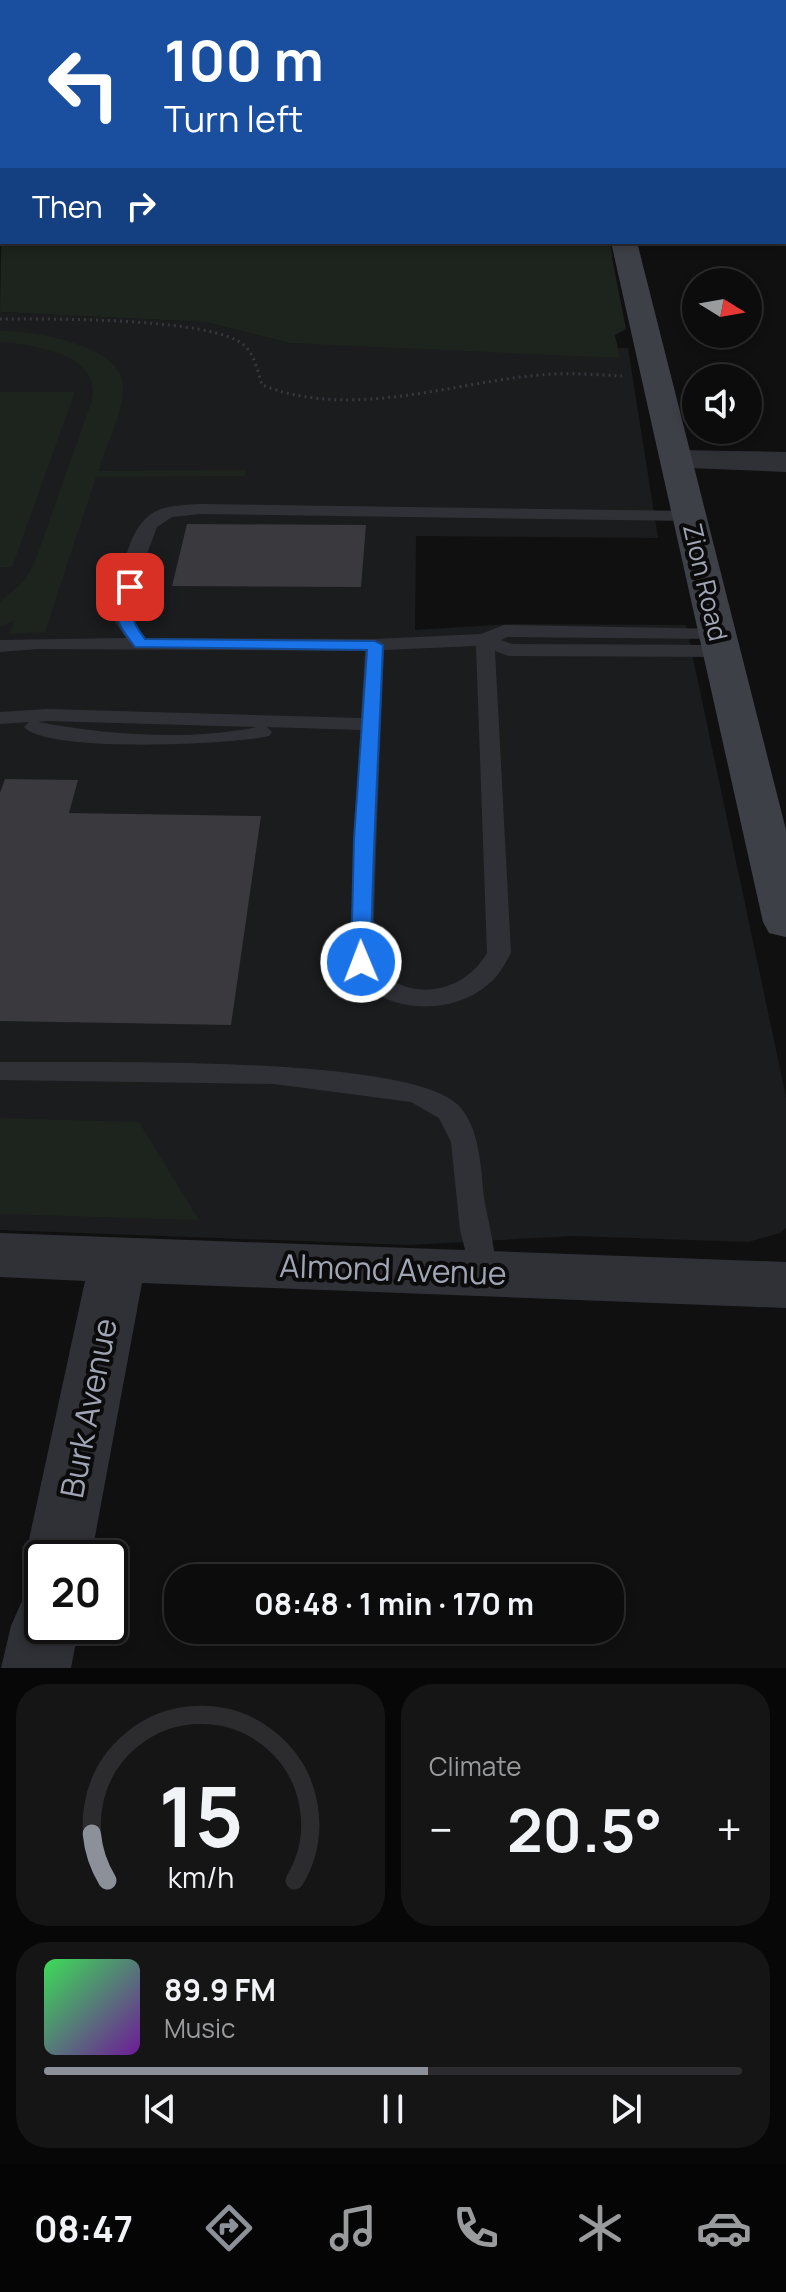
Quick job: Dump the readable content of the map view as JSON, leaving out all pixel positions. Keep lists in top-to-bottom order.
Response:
{
  "streets": {
    "street": ["Zion Road", "Almond Avenue", "Burk Avenue"]
  },
  "crossings": [
    ["Almond Avenue", "Burk Avenue"]
  ],
  "north": "right",
  "page": {
    "turn": ["100 m", "Turn left"],
    "then": "Then",
    "limit": "20",
    "trip": "08:48 · 1 min · 170 m",
    "tile": "Climate",
    "heat": ["−", "20.5°", "+"],
    "song": ["89.9 FM", "Music"],
    "tabs": "08:47",
    "gauge": ["15", "km/h"]
  }
}
